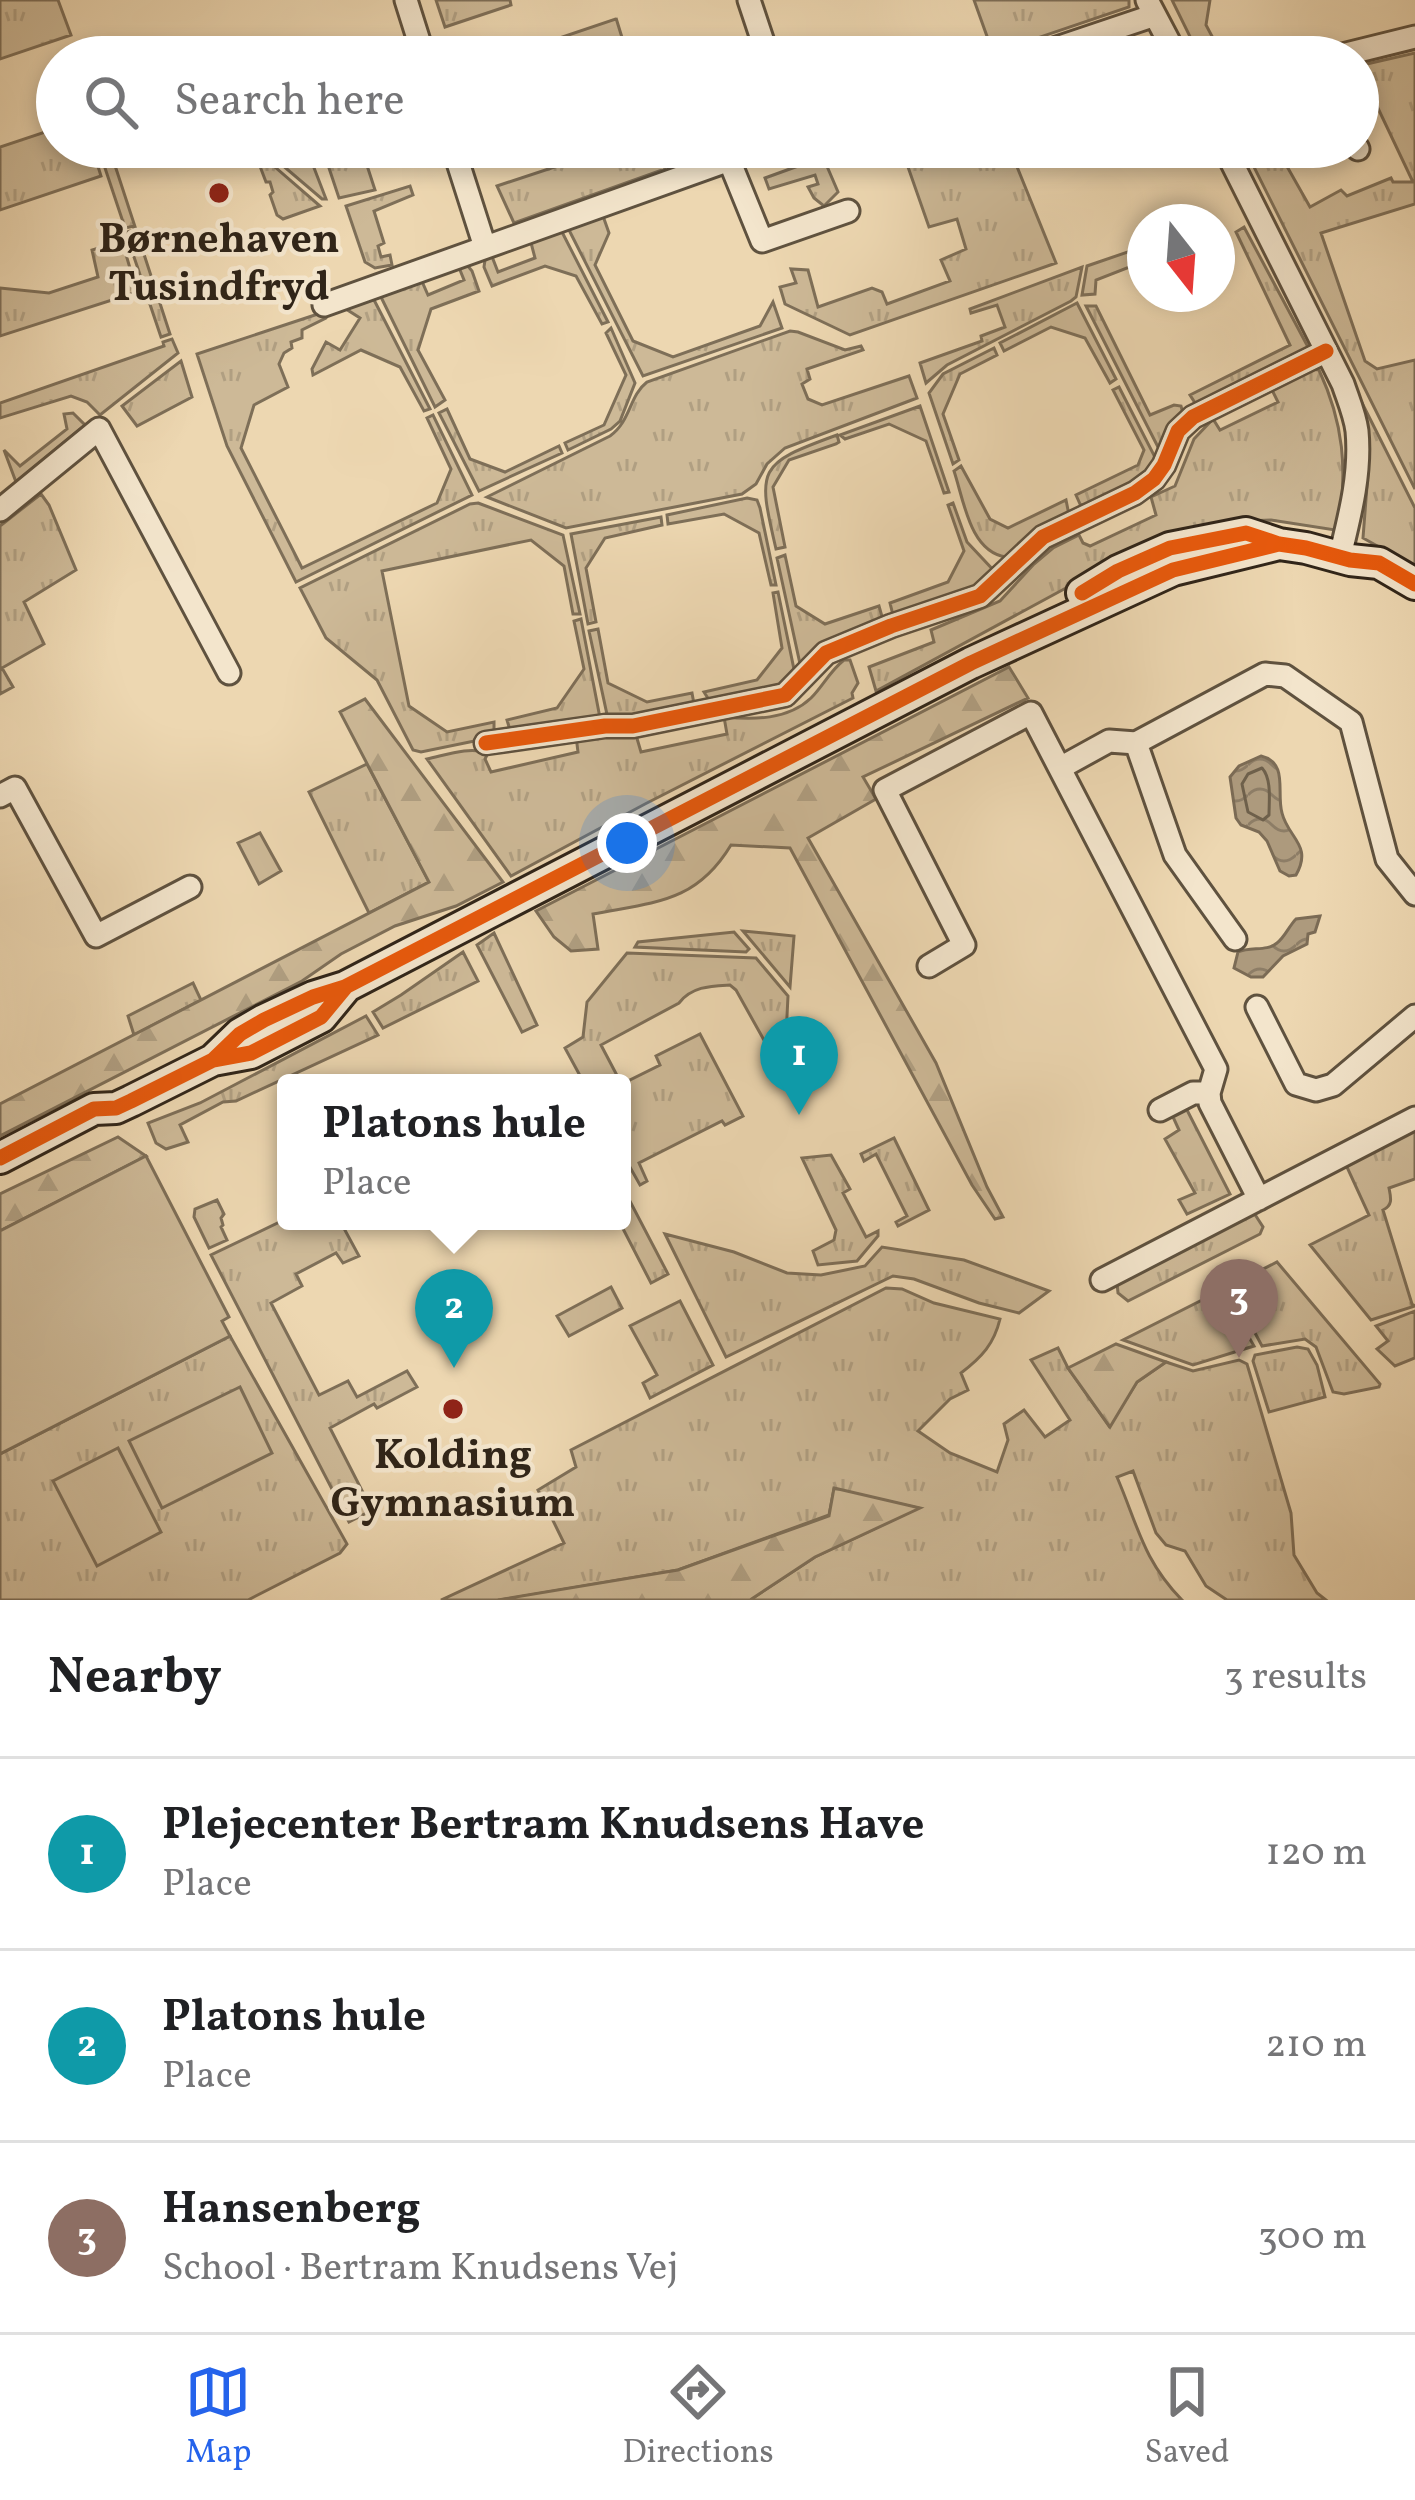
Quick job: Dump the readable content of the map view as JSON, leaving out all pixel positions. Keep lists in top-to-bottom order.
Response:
{
  "places": ["Børnehaven Tusindfryd", "Kolding Gymnasium"],
  "north": "bottom",
  "page": {
    "search": "Search here",
    "pins": ["1", "3", "2"],
    "popup": ["Platons hule", "Place"],
    "heading": ["Nearby", "3 results"],
    "list": [
      {
        "mark": "1",
        "name": "Plejecenter Bertram Knudsens Have",
        "note": "Place",
        "value": "120 m"
      },
      {
        "mark": "2",
        "name": "Platons hule",
        "note": "Place",
        "value": "210 m"
      },
      {
        "mark": "3",
        "name": "Hansenberg",
        "note": "School · Bertram Knudsens Vej",
        "value": "300 m"
      }
    ],
    "nav": ["Map", "Directions", "Saved"]
  }
}
